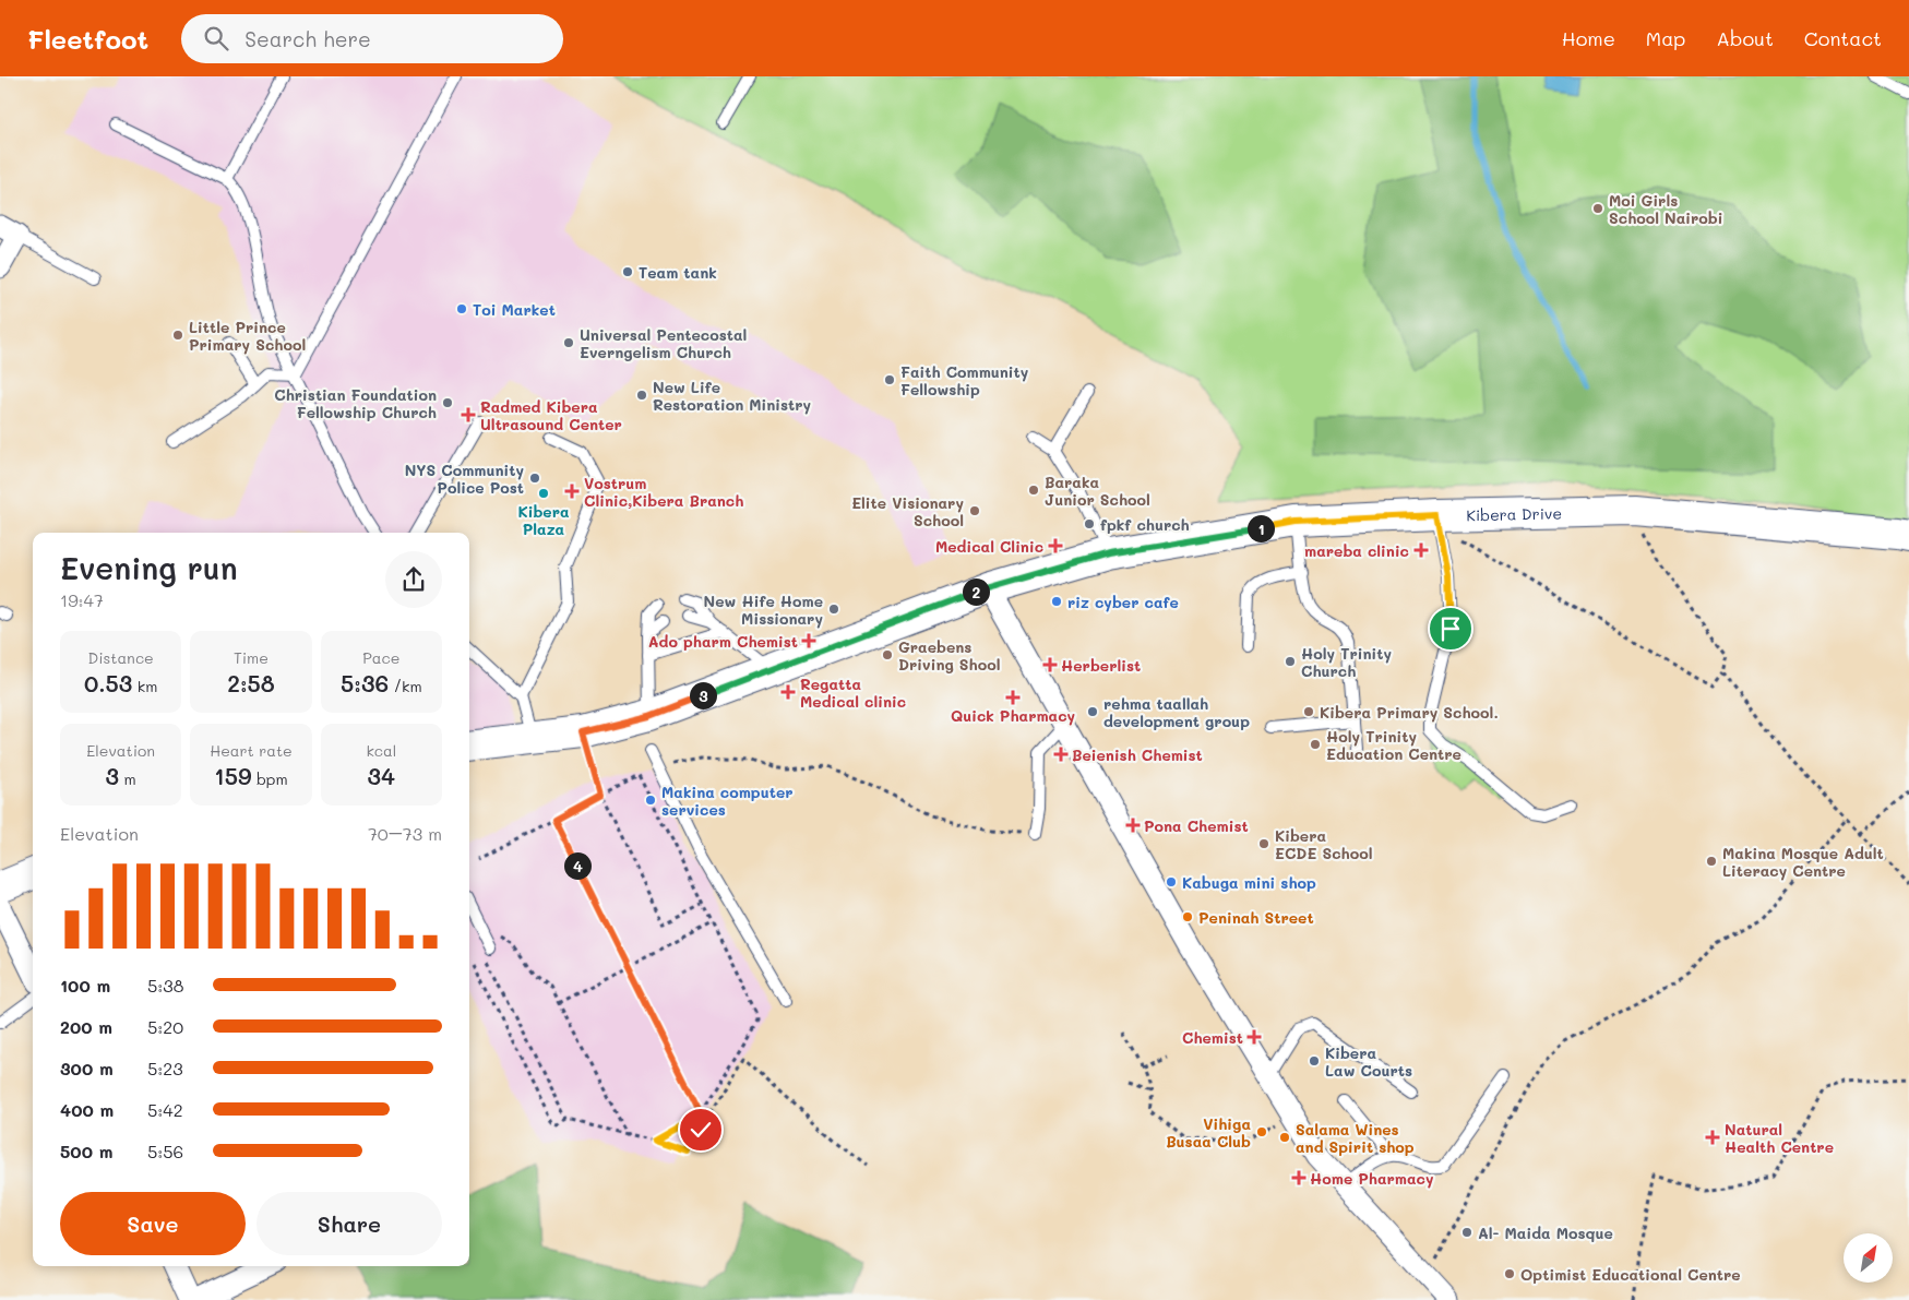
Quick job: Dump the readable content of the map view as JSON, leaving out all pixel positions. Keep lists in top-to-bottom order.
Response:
{
  "streets": {
    "street": ["Kibera Drive"]
  },
  "places": {
    "other": [
      "Moi Girls School Nairobi",
      "Team tank",
      "Toi Market",
      "Little Prince Primary School",
      "Universal Pentecostal Everngelism Church",
      "Faith Community Fellowship",
      "New Life Restoration Ministry",
      "Christian Foundation Fellowship Church",
      "NYS Community Police Post",
      "Baraka Junior School",
      "Kibera Plaza",
      "Elite Visionary School",
      "fpkf church",
      "riz cyber cafe",
      "New Hife Home Missionary",
      "Graebens Driving Shool",
      "Holy Trinity Church",
      "rehma taallah development group",
      "Kibera Primary School.",
      "Holy Trinity Education Centre",
      "Makina computer services",
      "Kibera ECDE School",
      "Makina Mosque Adult Literacy Centre",
      "Kabuga mini shop",
      "Peninah Street",
      "Kibera Law Courts",
      "Vihiga Busaa Club",
      "Salama Wines and Spirit shop",
      "Al- Maida Mosque",
      "Optimist Educational Centre"
    ],
    "health": [
      "Radmed Kibera Ultrasound Center",
      "Vostrum Clinic,Kibera Branch",
      "Medical Clinic",
      "mareba clinic",
      "Ado pharm Chemist",
      "Herberlist",
      "Regatta Medical clinic",
      "Quick Pharmacy",
      "Beienish Chemist",
      "Pona Chemist",
      "Chemist",
      "Natural Health Centre",
      "Home Pharmacy"
    ]
  },
  "north": "top right",
  "page": {
    "header": "Fleetfoot",
    "search": "Search here",
    "nav": [
      "Home",
      "Map",
      "About",
      "Contact"
    ],
    "pins": [
      "1",
      "2",
      "3",
      "4"
    ],
    "heading": ["Evening run", "19:47"],
    "stats": [
      ["Distance", "0.53 km"],
      ["Time", "2:58"],
      ["Pace", "5:36 /km"],
      ["Elevation", "3 m"],
      ["Heart rate", "159 bpm"],
      ["kcal", "34"]
    ],
    "chart": ["Elevation", "70–73 m"],
    "list": [
      {
        "name": "100 m",
        "note": "5:38"
      },
      {
        "name": "200 m",
        "note": "5:20"
      },
      {
        "name": "300 m",
        "note": "5:23"
      },
      {
        "name": "400 m",
        "note": "5:42"
      },
      {
        "name": "500 m",
        "note": "5:56"
      }
    ],
    "buttons": ["Save", "Share"]
  }
}
